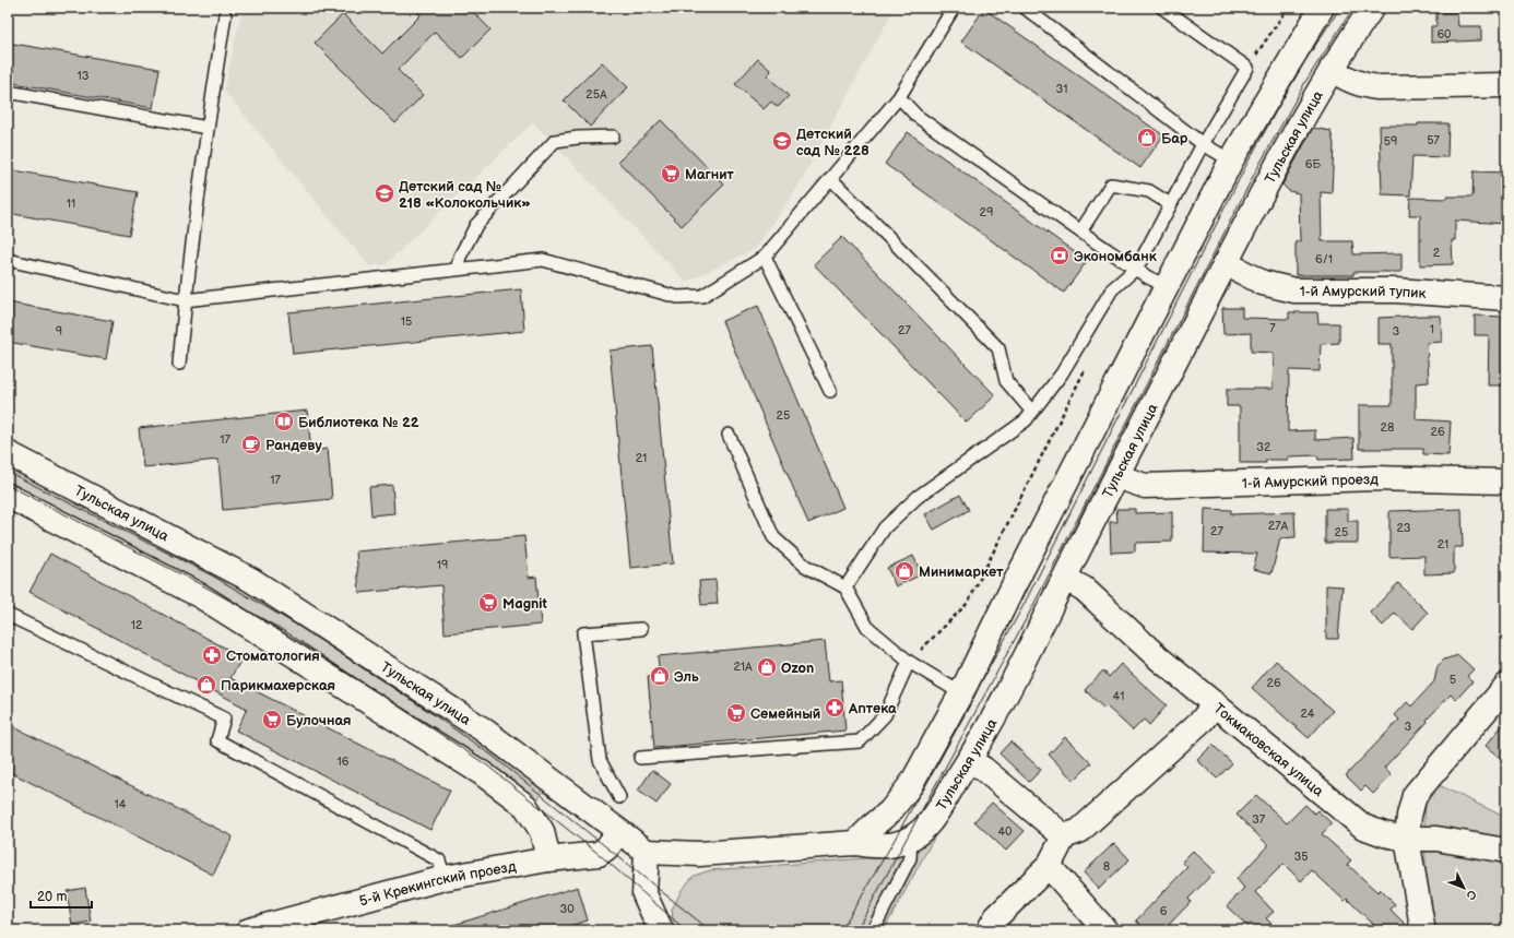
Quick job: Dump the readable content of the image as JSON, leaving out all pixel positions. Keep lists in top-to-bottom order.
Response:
{
  "streets": {
    "street": [
      "Тульская улица",
      "1-й Амурский тупик",
      "1-й Амурский проезд",
      "Токмаковская улица",
      "5-й Крекингский проезд"
    ]
  },
  "crossings": [
    ["Тульская улица", "1-й Амурский тупик"],
    ["Тульская улица", "1-й Амурский проезд"],
    ["Тульская улица", "Токмаковская улица"],
    ["Тульская улица", "5-й Крекингский проезд"]
  ],
  "places": {
    "shop": [
      "Бар",
      "Минимаркет",
      "Ozon",
      "Эль",
      "Парикмахерская"
    ],
    "school or university": ["Детский сад № 228", "Детский сад № 218 «Колокольчик»"],
    "supermarket": [
      "Магнит",
      "Magnit",
      "Семейный",
      "Булочная"
    ],
    "bank": ["Экономбанк"],
    "library": ["Библиотека № 22"],
    "cafe": ["Рандеву"],
    "pharmacy": ["Стоматология", "Аптека"]
  },
  "house_numbers": [
    "60",
    "13",
    "31",
    "25А",
    "57",
    "59",
    "6Б",
    "11",
    "29",
    "2",
    "6/1",
    "15",
    "7",
    "1",
    "27",
    "9",
    "3",
    "25",
    "28",
    "26",
    "17",
    "32",
    "21",
    "17",
    "27А",
    "23",
    "27",
    "25",
    "21",
    "19",
    "12",
    "21А",
    "5",
    "26",
    "41",
    "24",
    "3",
    "16",
    "14",
    "37",
    "40",
    "35",
    "8",
    "30",
    "6"
  ],
  "scale_bar": "20 m",
  "north": "bottom right"
}
